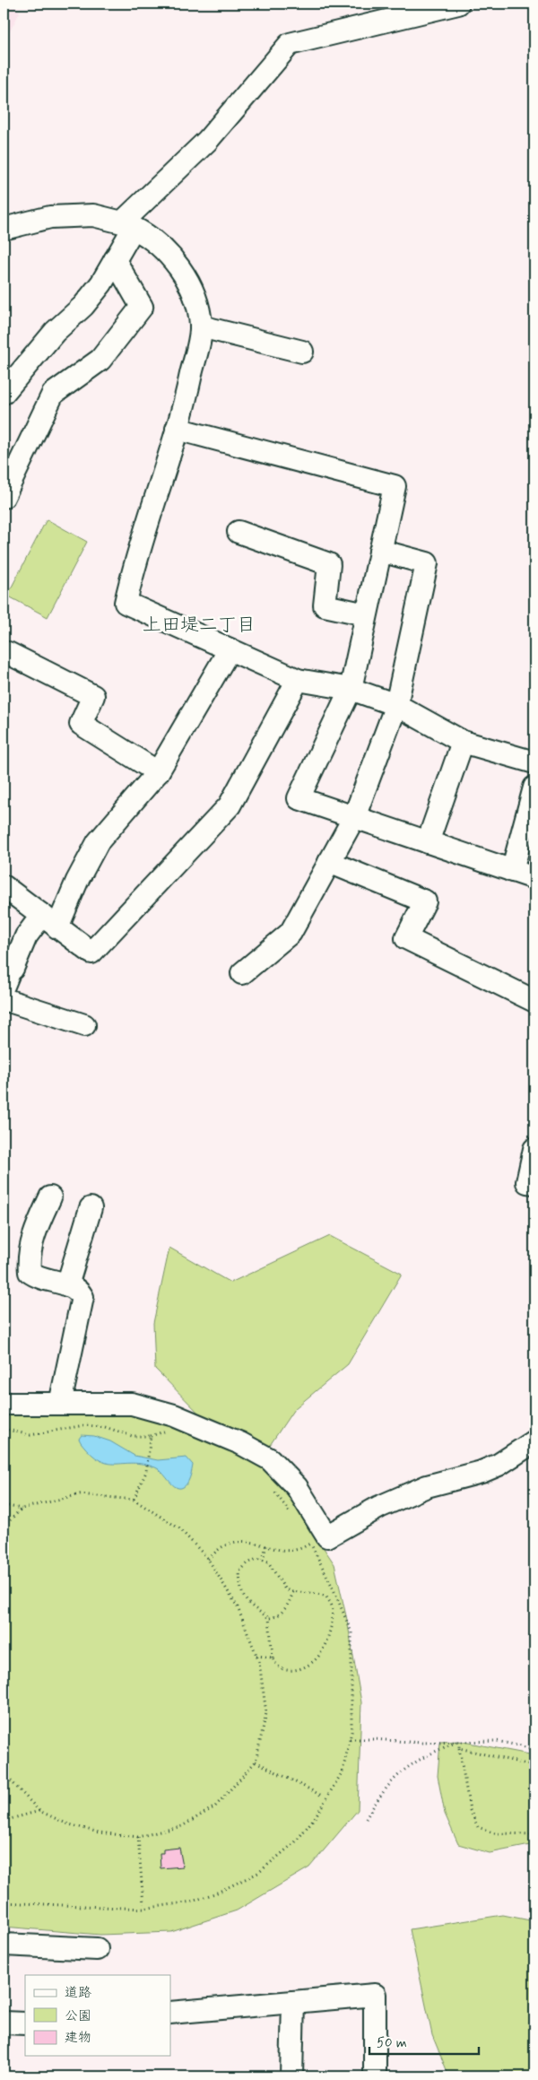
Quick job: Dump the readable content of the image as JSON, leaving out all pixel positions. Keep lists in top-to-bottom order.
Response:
{
  "districts": ["上田堤二丁目"],
  "legend": ["道路", "公園", "建物"],
  "scale_bar": "50 m"
}
